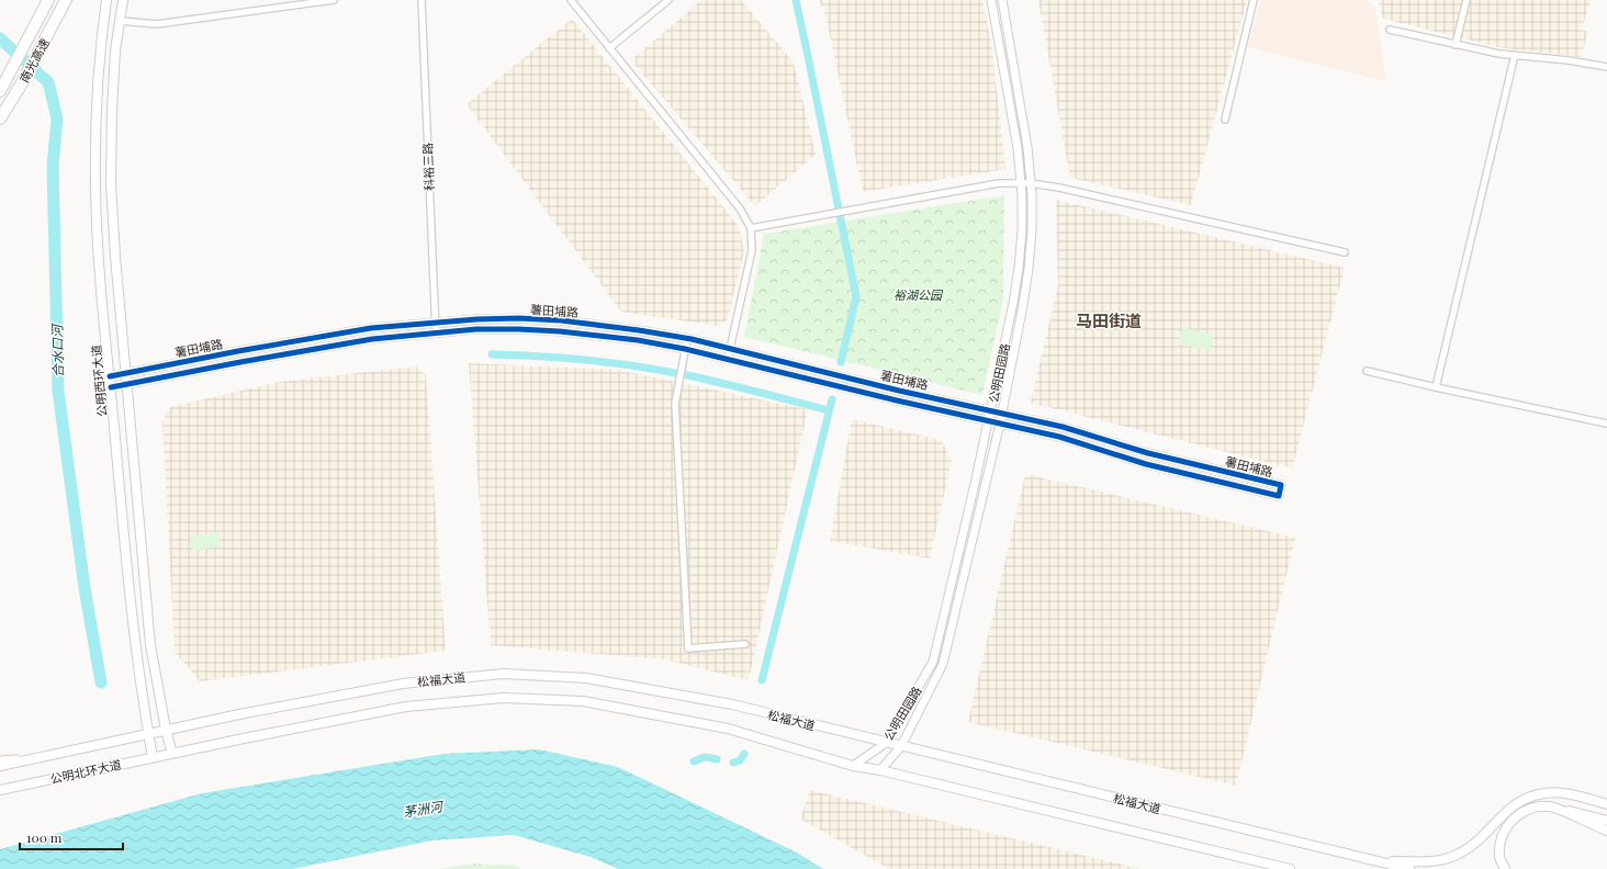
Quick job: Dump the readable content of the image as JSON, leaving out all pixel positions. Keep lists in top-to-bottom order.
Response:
{
  "streets": {
    "highway": ["南光高速"],
    "main road": ["公明西环大道", "松福大道", "公明北环大道"],
    "street": ["科裕三路", "薯田埔路", "公明田园路"]
  },
  "crossings": [
    ["科裕三路", "薯田埔路"],
    ["薯田埔路", "公明田园路"],
    ["薯田埔路", "公明西环大道"],
    ["公明田园路", "松福大道"],
    ["公明西环大道", "公明北环大道"],
    ["松福大道", "公明北环大道"]
  ],
  "districts": ["马田街道"],
  "water": ["合水口河", "茅洲河"],
  "parks": ["裕湖公园"],
  "scale_bar": "100 m"
}
